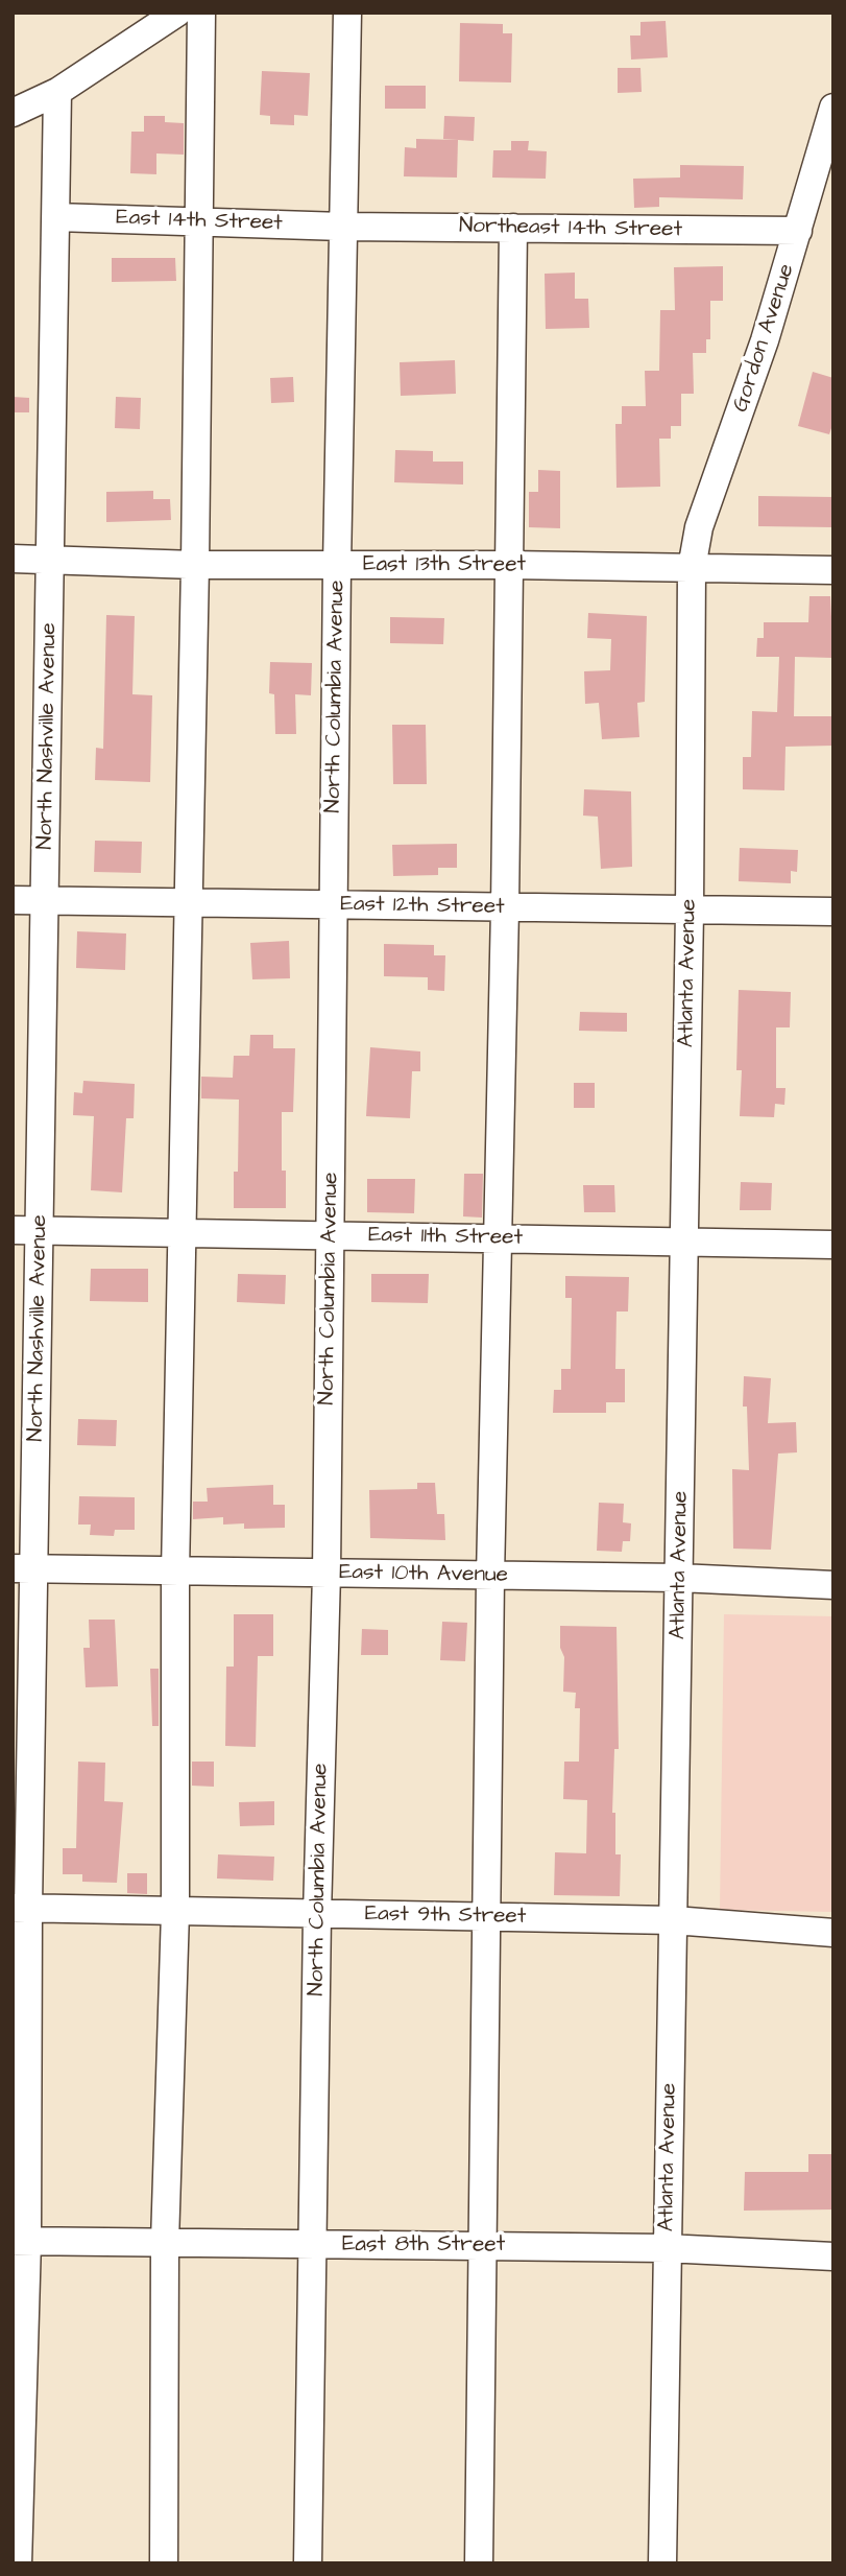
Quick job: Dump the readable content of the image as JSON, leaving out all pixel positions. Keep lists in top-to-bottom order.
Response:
{
  "streets": {
    "street": [
      "East 14th Street",
      "Northeast 14th Street",
      "Gordon Avenue",
      "East 13th Street",
      "North Columbia Avenue",
      "North Nashville Avenue",
      "East 12th Street",
      "Atlanta Avenue",
      "East 11th Street",
      "East 10th Avenue",
      "East 9th Street",
      "East 8th Street"
    ]
  },
  "crossings": [
    ["East 14th Street", "Northeast 14th Street"],
    ["East 14th Street", "North Columbia Avenue"],
    ["East 14th Street", "North Nashville Avenue"],
    ["Northeast 14th Street", "Gordon Avenue"],
    ["Northeast 14th Street", "North Columbia Avenue"],
    ["Gordon Avenue", "East 13th Street"],
    ["Gordon Avenue", "Atlanta Avenue"],
    ["East 13th Street", "North Columbia Avenue"],
    ["East 13th Street", "North Nashville Avenue"],
    ["East 13th Street", "Atlanta Avenue"],
    ["North Columbia Avenue", "East 12th Street"],
    ["North Columbia Avenue", "East 11th Street"],
    ["North Columbia Avenue", "East 10th Avenue"],
    ["North Columbia Avenue", "East 9th Street"],
    ["North Columbia Avenue", "East 8th Street"],
    ["North Nashville Avenue", "East 12th Street"],
    ["North Nashville Avenue", "East 11th Street"],
    ["North Nashville Avenue", "East 10th Avenue"],
    ["North Nashville Avenue", "East 9th Street"],
    ["North Nashville Avenue", "East 8th Street"],
    ["East 12th Street", "Atlanta Avenue"],
    ["Atlanta Avenue", "East 11th Street"],
    ["Atlanta Avenue", "East 10th Avenue"],
    ["Atlanta Avenue", "East 9th Street"],
    ["Atlanta Avenue", "East 8th Street"]
  ]
}
